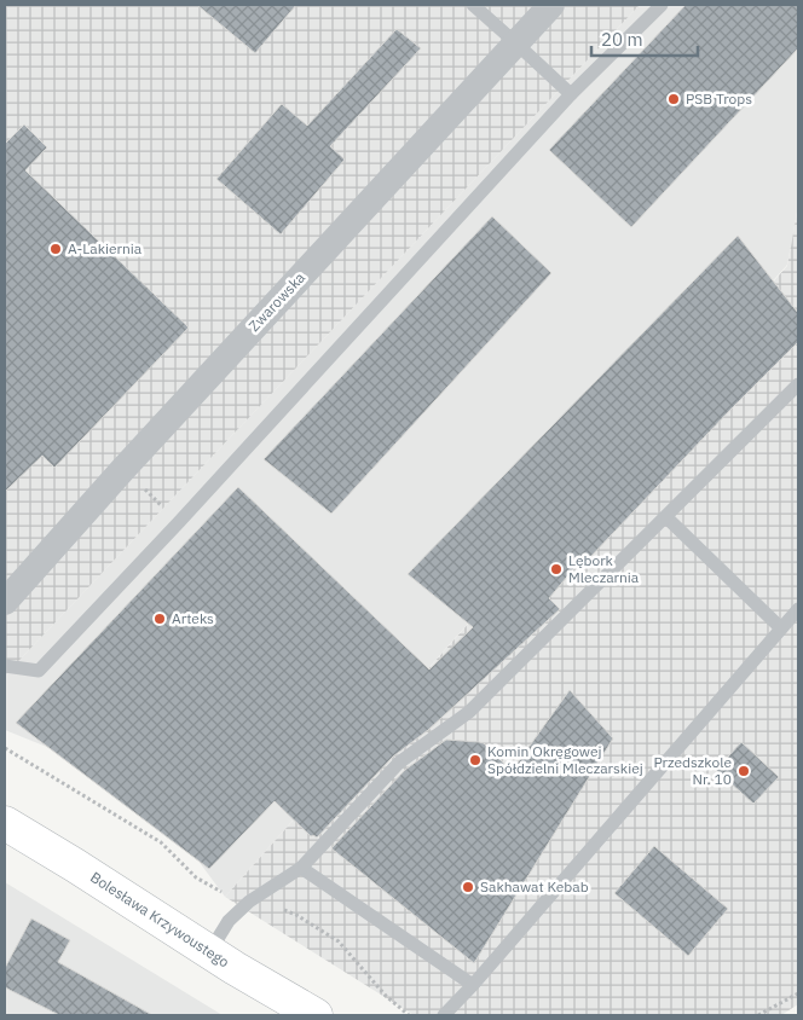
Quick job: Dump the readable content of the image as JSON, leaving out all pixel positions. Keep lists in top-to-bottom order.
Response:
{
  "streets": {
    "main road": ["Bolesława Krzywoustego"],
    "street": ["Zwarowska"]
  },
  "places": [
    "PSB Trops",
    "A-Lakiernia",
    "Lębork Mleczarnia",
    "Arteks",
    "Komin Okręgowej Spółdzielni Mleczarskiej",
    "Przedszkole Nr. 10",
    "Sakhawat Kebab"
  ],
  "scale_bar": "20 m"
}
